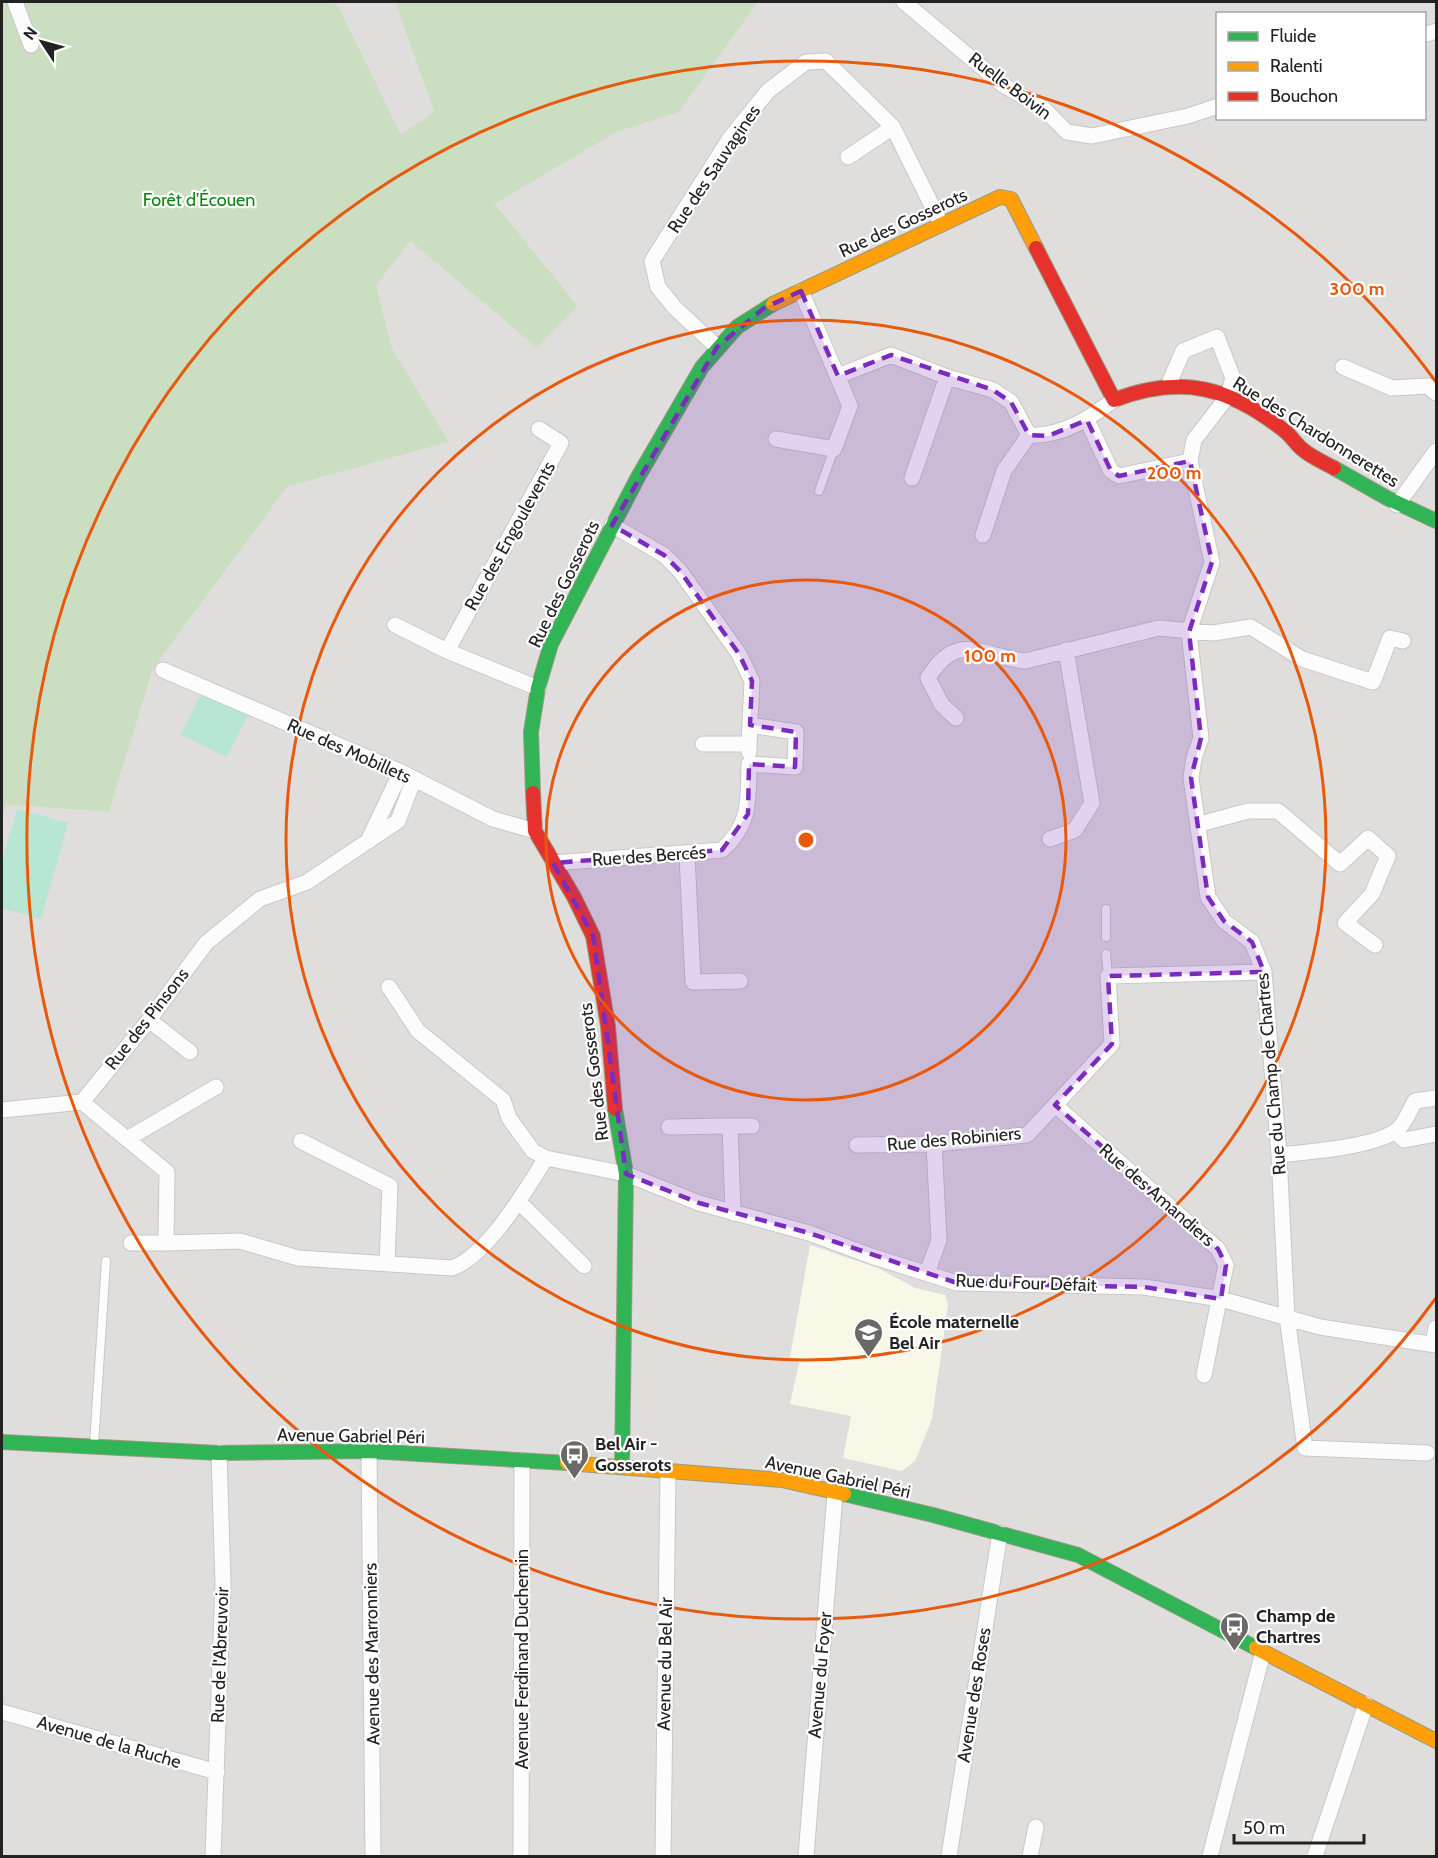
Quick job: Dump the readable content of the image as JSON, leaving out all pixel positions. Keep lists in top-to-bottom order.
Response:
{
  "streets": {
    "street": [
      "Ruelle Boivin",
      "Rue des Sauvagines",
      "Rue des Gosserots",
      "Rue des Chardonnerettes",
      "Rue des Engoulevents",
      "Rue des Mobillets",
      "Rue des Bercés",
      "Rue des Pinsons",
      "Rue du Champ de Chartres",
      "Rue des Robiniers",
      "Rue des Amandiers",
      "Rue du Four Défait",
      "Avenue Gabriel Péri",
      "Avenue des Marronniers",
      "Rue de l'Abreuvoir",
      "Avenue Ferdinand Duchemin",
      "Avenue du Bel Air",
      "Avenue du Foyer",
      "Avenue des Roses",
      "Avenue de la Ruche"
    ]
  },
  "crossings": [
    ["Rue des Sauvagines", "Rue des Gosserots"],
    ["Rue des Gosserots", "Rue des Chardonnerettes"],
    ["Rue des Gosserots", "Rue des Mobillets"],
    ["Rue des Gosserots", "Rue des Bercés"],
    ["Rue des Gosserots", "Rue du Four Défait"],
    ["Rue des Gosserots", "Avenue Gabriel Péri"],
    ["Rue des Mobillets", "Rue des Pinsons"],
    ["Rue du Champ de Chartres", "Rue du Four Défait"],
    ["Rue des Robiniers", "Rue des Amandiers"],
    ["Rue des Amandiers", "Rue du Four Défait"],
    ["Avenue Gabriel Péri", "Avenue des Marronniers"],
    ["Avenue Gabriel Péri", "Rue de l'Abreuvoir"],
    ["Avenue Gabriel Péri", "Avenue Ferdinand Duchemin"],
    ["Avenue Gabriel Péri", "Avenue du Bel Air"],
    ["Avenue Gabriel Péri", "Avenue du Foyer"],
    ["Avenue Gabriel Péri", "Avenue des Roses"],
    ["Rue de l'Abreuvoir", "Avenue de la Ruche"]
  ],
  "parks": ["Forêt d'Écouen"],
  "places": {
    "school or university": ["École maternelle Bel Air"],
    "bus stop": ["Bel Air - Gosserots", "Champ de Chartres"]
  },
  "legend": ["Fluide", "Ralenti", "Bouchon"],
  "scale_bar": "50 m",
  "north": "top left",
  "rings": ["300 m", "200 m", "100 m"]
}
